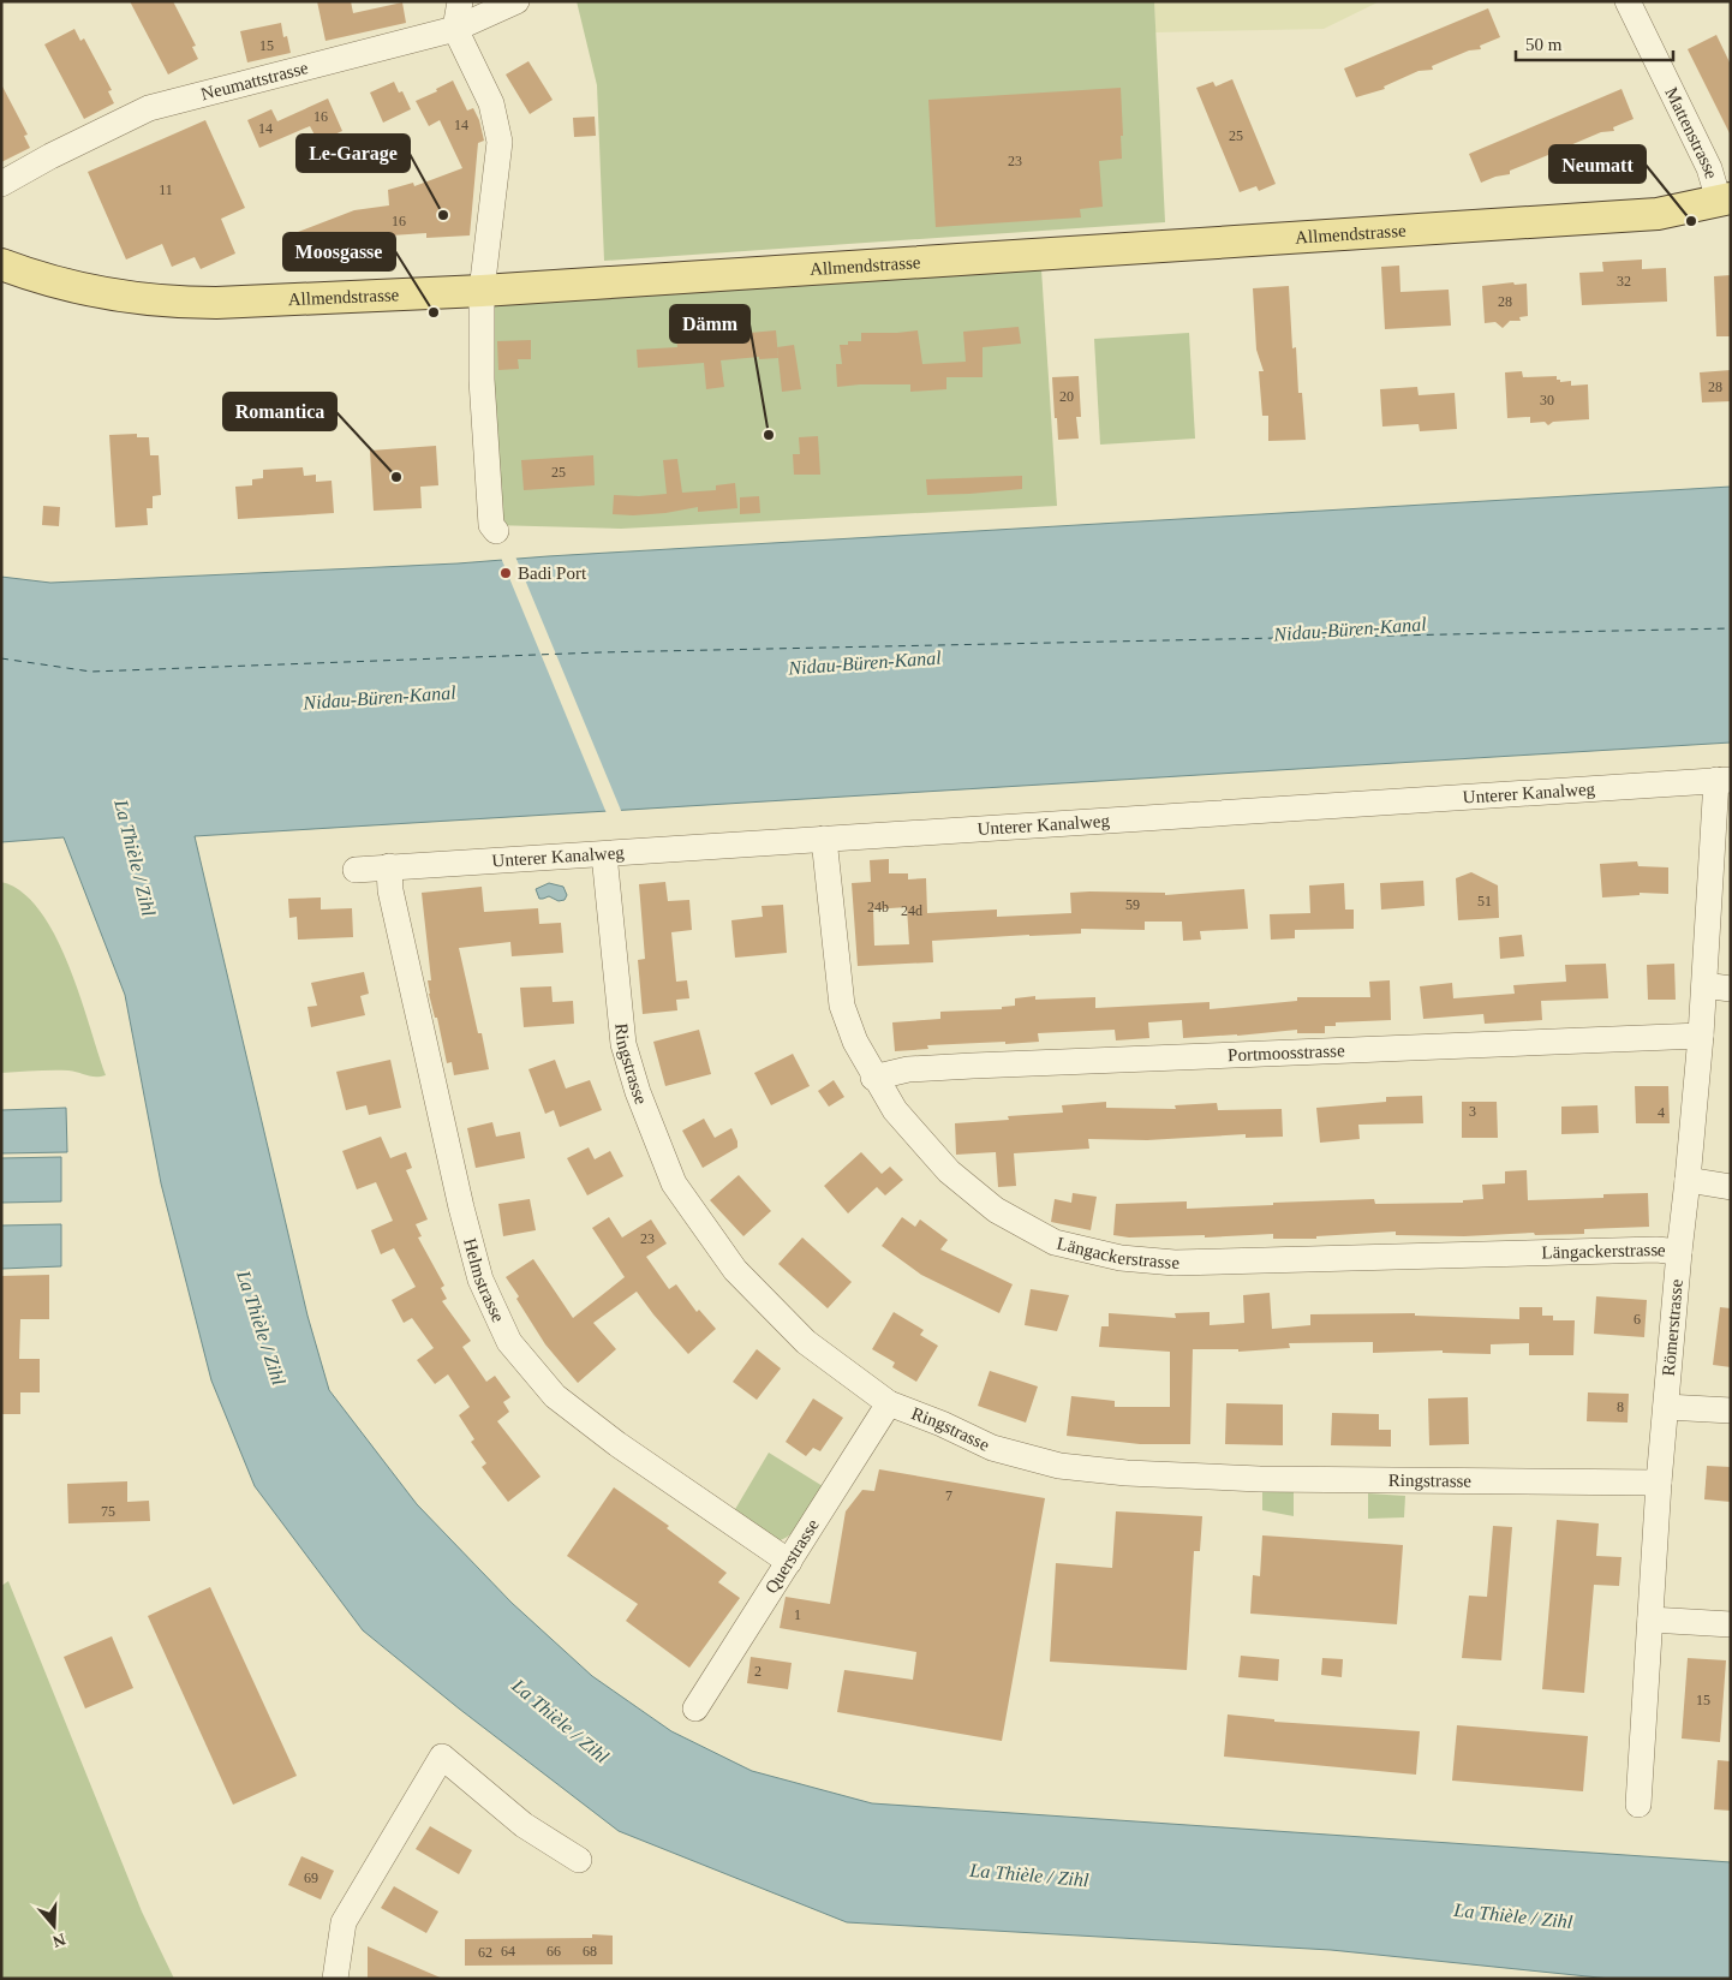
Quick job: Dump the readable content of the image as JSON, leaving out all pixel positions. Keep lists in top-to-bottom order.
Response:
{
  "streets": {
    "main road": ["Allmendstrasse"],
    "street": [
      "Neumattstrasse",
      "Mattenstrasse",
      "Unterer Kanalweg",
      "Portmoosstrasse",
      "Ringstrasse",
      "Längackerstrasse",
      "Helmstrasse",
      "Römerstrasse",
      "Querstrasse"
    ]
  },
  "crossings": [
    ["Mattenstrasse", "Allmendstrasse"],
    ["Unterer Kanalweg", "Ringstrasse"],
    ["Unterer Kanalweg", "Längackerstrasse"],
    ["Unterer Kanalweg", "Helmstrasse"],
    ["Unterer Kanalweg", "Römerstrasse"],
    ["Portmoosstrasse", "Längackerstrasse"],
    ["Portmoosstrasse", "Römerstrasse"],
    ["Ringstrasse", "Römerstrasse"],
    ["Ringstrasse", "Querstrasse"],
    ["Längackerstrasse", "Römerstrasse"],
    ["Helmstrasse", "Querstrasse"]
  ],
  "water": ["Nidau-Büren-Kanal", "La Thièle / Zihl"],
  "places": [
    "Le-Garage",
    "Neumatt",
    "Moosgasse",
    "Dämm",
    "Romantica",
    "Badi Port"
  ],
  "house_numbers": [
    "15",
    "16",
    "14",
    "14",
    "25",
    "23",
    "11",
    "16",
    "32",
    "28",
    "28",
    "20",
    "30",
    "25",
    "51",
    "59",
    "24b",
    "24d",
    "3",
    "4",
    "23",
    "6",
    "8",
    "7",
    "75",
    "1",
    "2",
    "15",
    "69",
    "64",
    "66",
    "68",
    "62"
  ],
  "scale_bar": "50 m",
  "north": "bottom"
}
